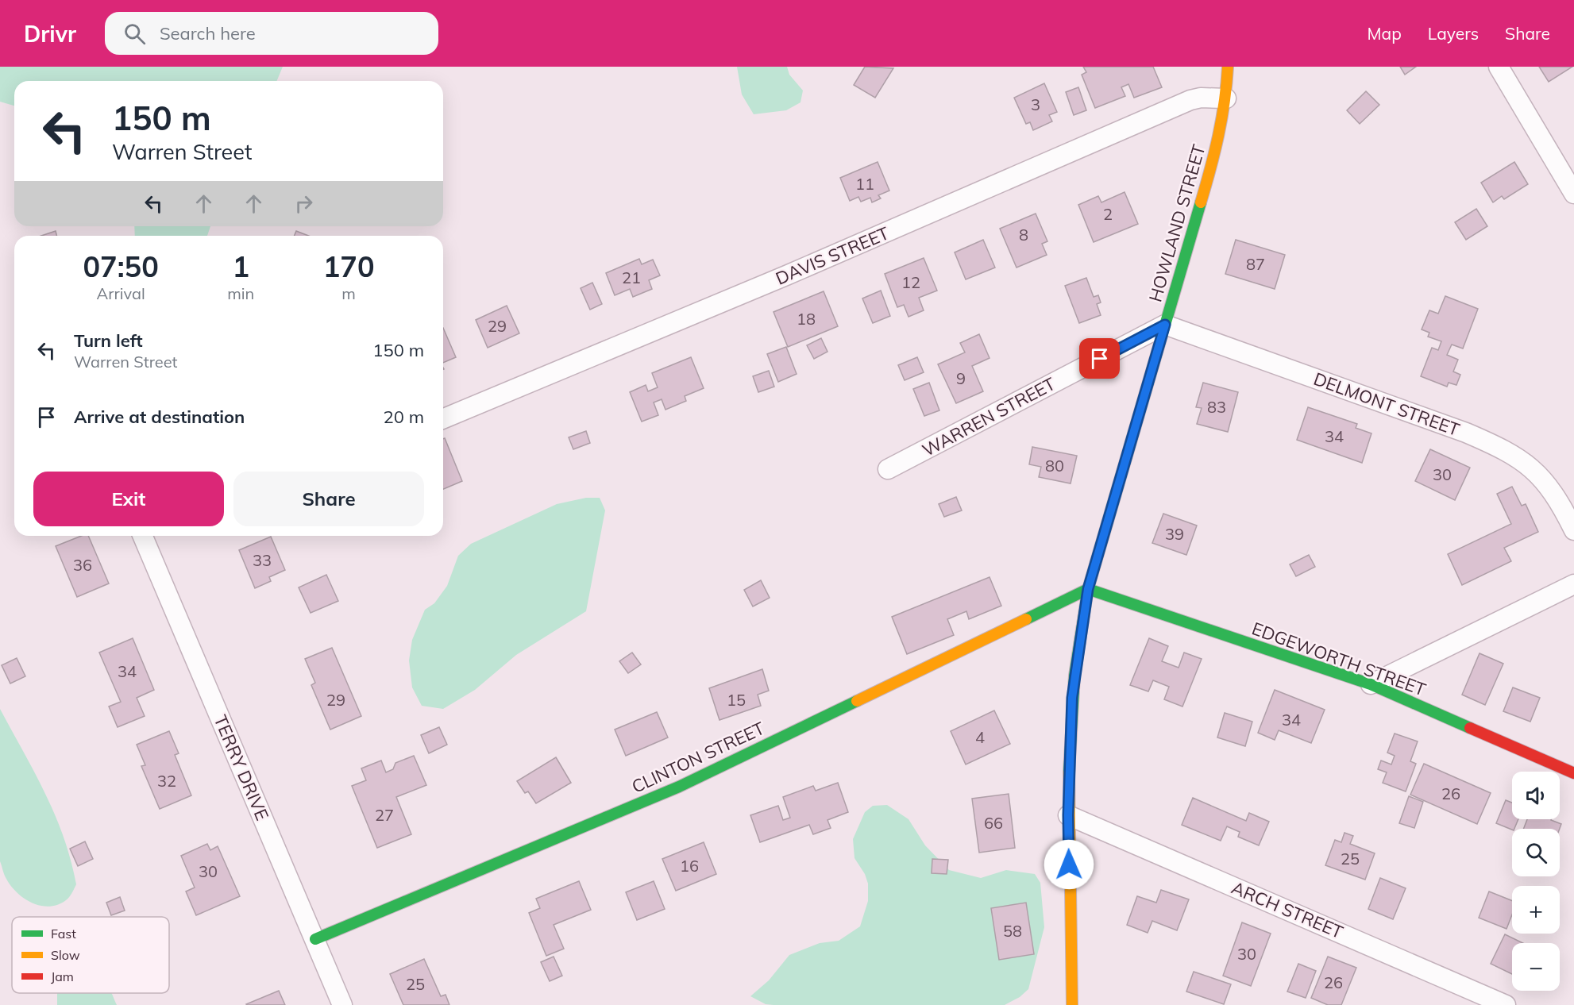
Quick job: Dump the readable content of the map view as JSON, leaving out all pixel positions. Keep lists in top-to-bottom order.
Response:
{
  "streets": {
    "street": [
      "HOWLAND STREET",
      "DAVIS STREET",
      "DELMONT STREET",
      "WARREN STREET",
      "EDGEWORTH STREET",
      "CLINTON STREET",
      "TERRY DRIVE",
      "ARCH STREET"
    ]
  },
  "crossings": [
    ["HOWLAND STREET", "DAVIS STREET"],
    ["HOWLAND STREET", "DELMONT STREET"],
    ["HOWLAND STREET", "WARREN STREET"],
    ["HOWLAND STREET", "EDGEWORTH STREET"],
    ["HOWLAND STREET", "CLINTON STREET"],
    ["HOWLAND STREET", "ARCH STREET"],
    ["DELMONT STREET", "WARREN STREET"],
    ["EDGEWORTH STREET", "CLINTON STREET"],
    ["CLINTON STREET", "TERRY DRIVE"]
  ],
  "house_numbers": [
    "3",
    "11",
    "2",
    "8",
    "87",
    "21",
    "12",
    "18",
    "29",
    "9",
    "83",
    "34",
    "80",
    "30",
    "39",
    "33",
    "36",
    "34",
    "29",
    "15",
    "34",
    "4",
    "32",
    "26",
    "27",
    "66",
    "25",
    "16",
    "30",
    "58",
    "30",
    "26",
    "25"
  ],
  "legend": ["Fast", "Slow", "Jam"],
  "page": {
    "header": "Drivr",
    "search": "Search here",
    "nav": ["Map", "Layers", "Share"],
    "turn": ["150 m", "Warren Street"],
    "eta": [
      "07:50",
      "Arrival",
      "1",
      "min",
      "170",
      "m"
    ],
    "list": [
      {
        "name": "Turn left",
        "note": "Warren Street",
        "value": "150 m"
      },
      {
        "name": "Arrive at destination",
        "value": "20 m"
      }
    ],
    "buttons": ["Exit", "Share"],
    "map_buttons": ["+", "−"]
  }
}
